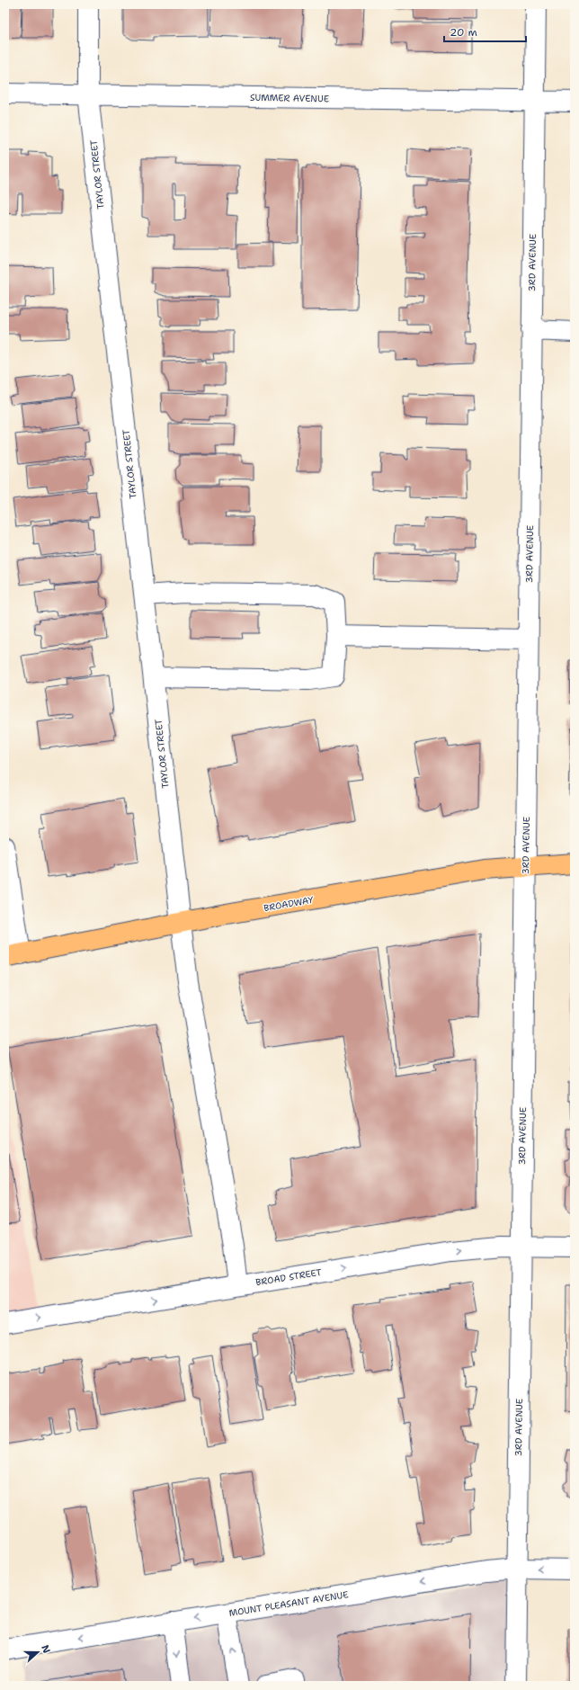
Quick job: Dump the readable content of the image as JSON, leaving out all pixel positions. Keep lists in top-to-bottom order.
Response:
{
  "streets": {
    "main road": ["BROADWAY"],
    "street": [
      "SUMMER AVENUE",
      "TAYLOR STREET",
      "3RD AVENUE",
      "BROAD STREET",
      "MOUNT PLEASANT AVENUE"
    ]
  },
  "crossings": [
    ["SUMMER AVENUE", "TAYLOR STREET"],
    ["SUMMER AVENUE", "3RD AVENUE"],
    ["TAYLOR STREET", "BROADWAY"],
    ["TAYLOR STREET", "BROAD STREET"],
    ["3RD AVENUE", "BROADWAY"],
    ["3RD AVENUE", "BROAD STREET"],
    ["3RD AVENUE", "MOUNT PLEASANT AVENUE"]
  ],
  "one_way": ["BROAD STREET", "MOUNT PLEASANT AVENUE"],
  "scale_bar": "20 m",
  "north": "right"
}
